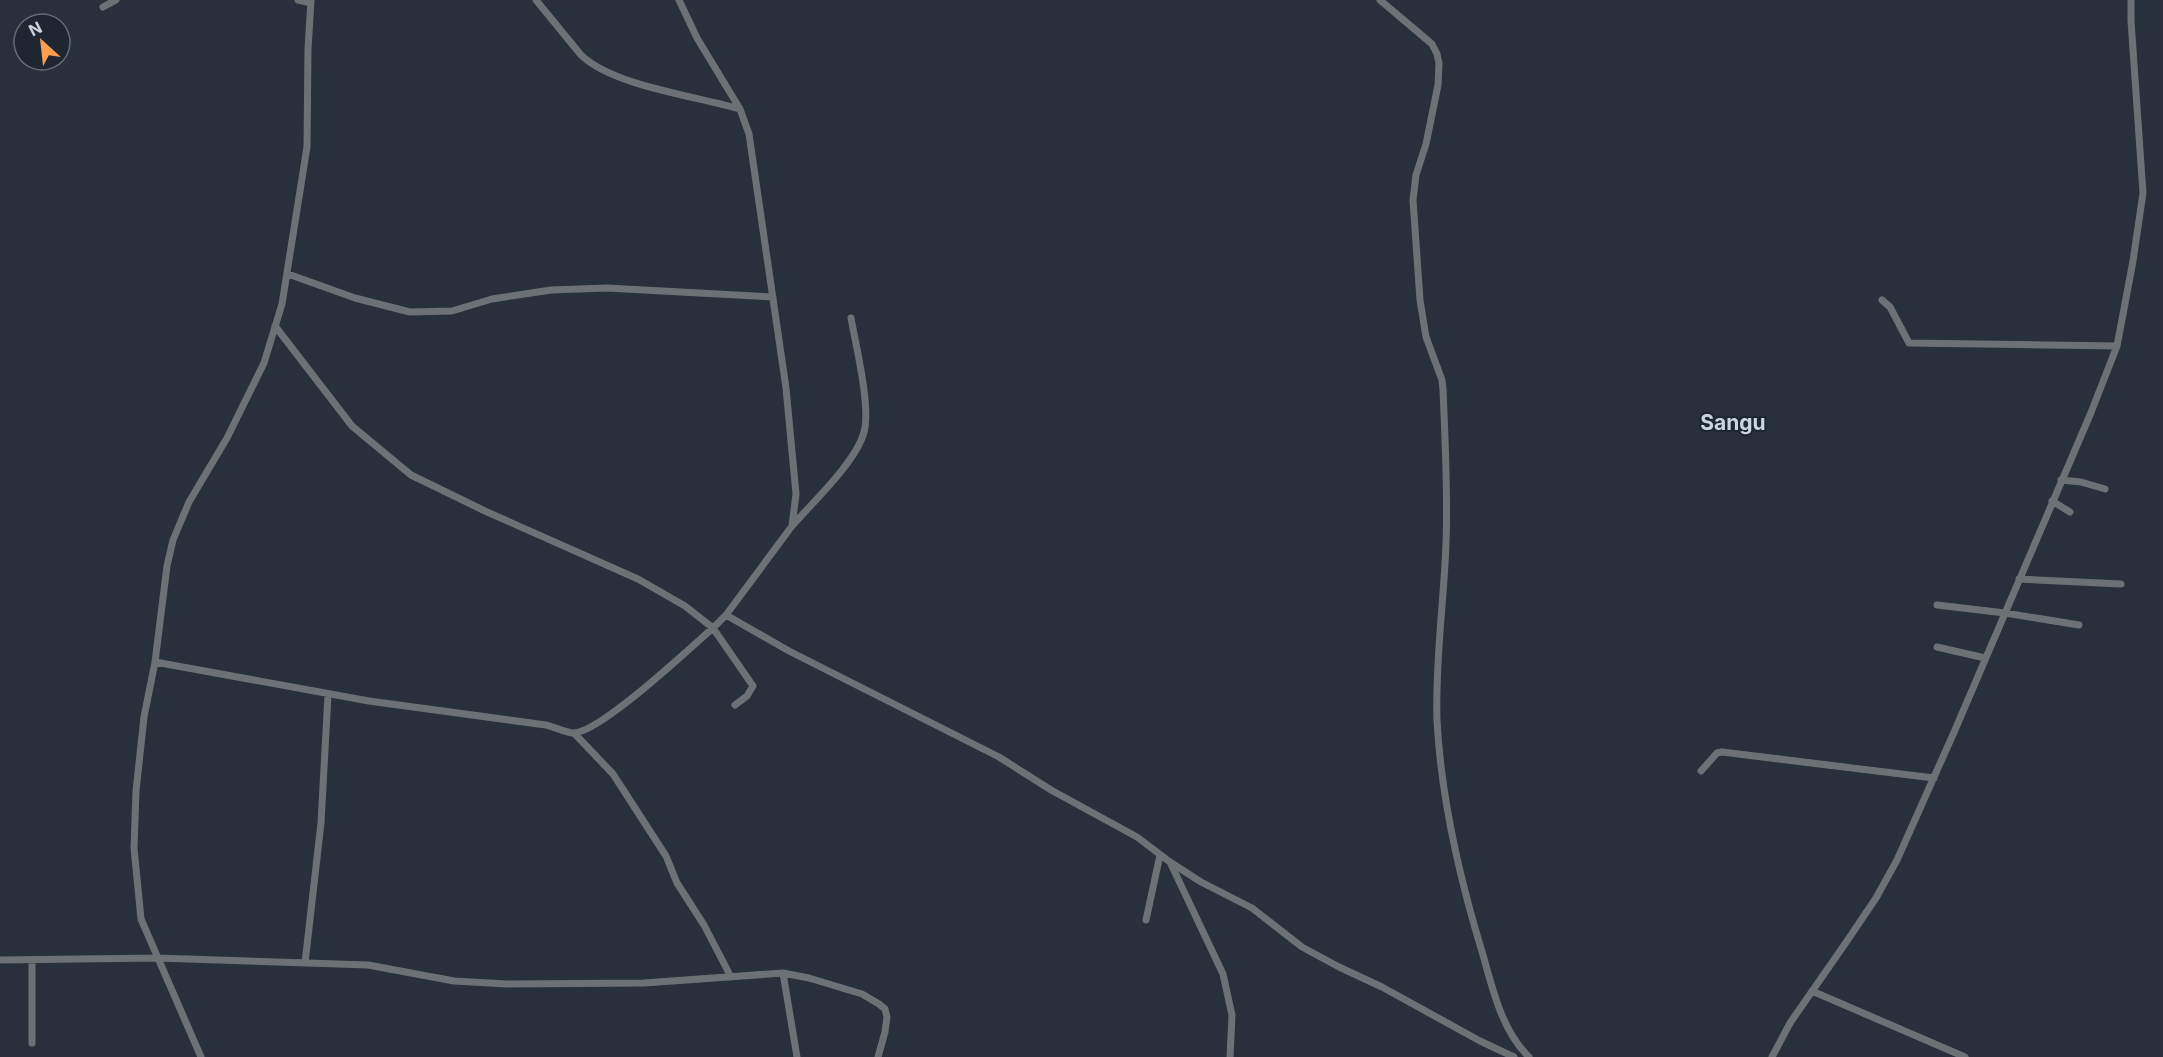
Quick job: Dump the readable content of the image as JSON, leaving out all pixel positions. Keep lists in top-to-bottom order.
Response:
{
  "districts": ["Sangu"],
  "north": "top left"
}
